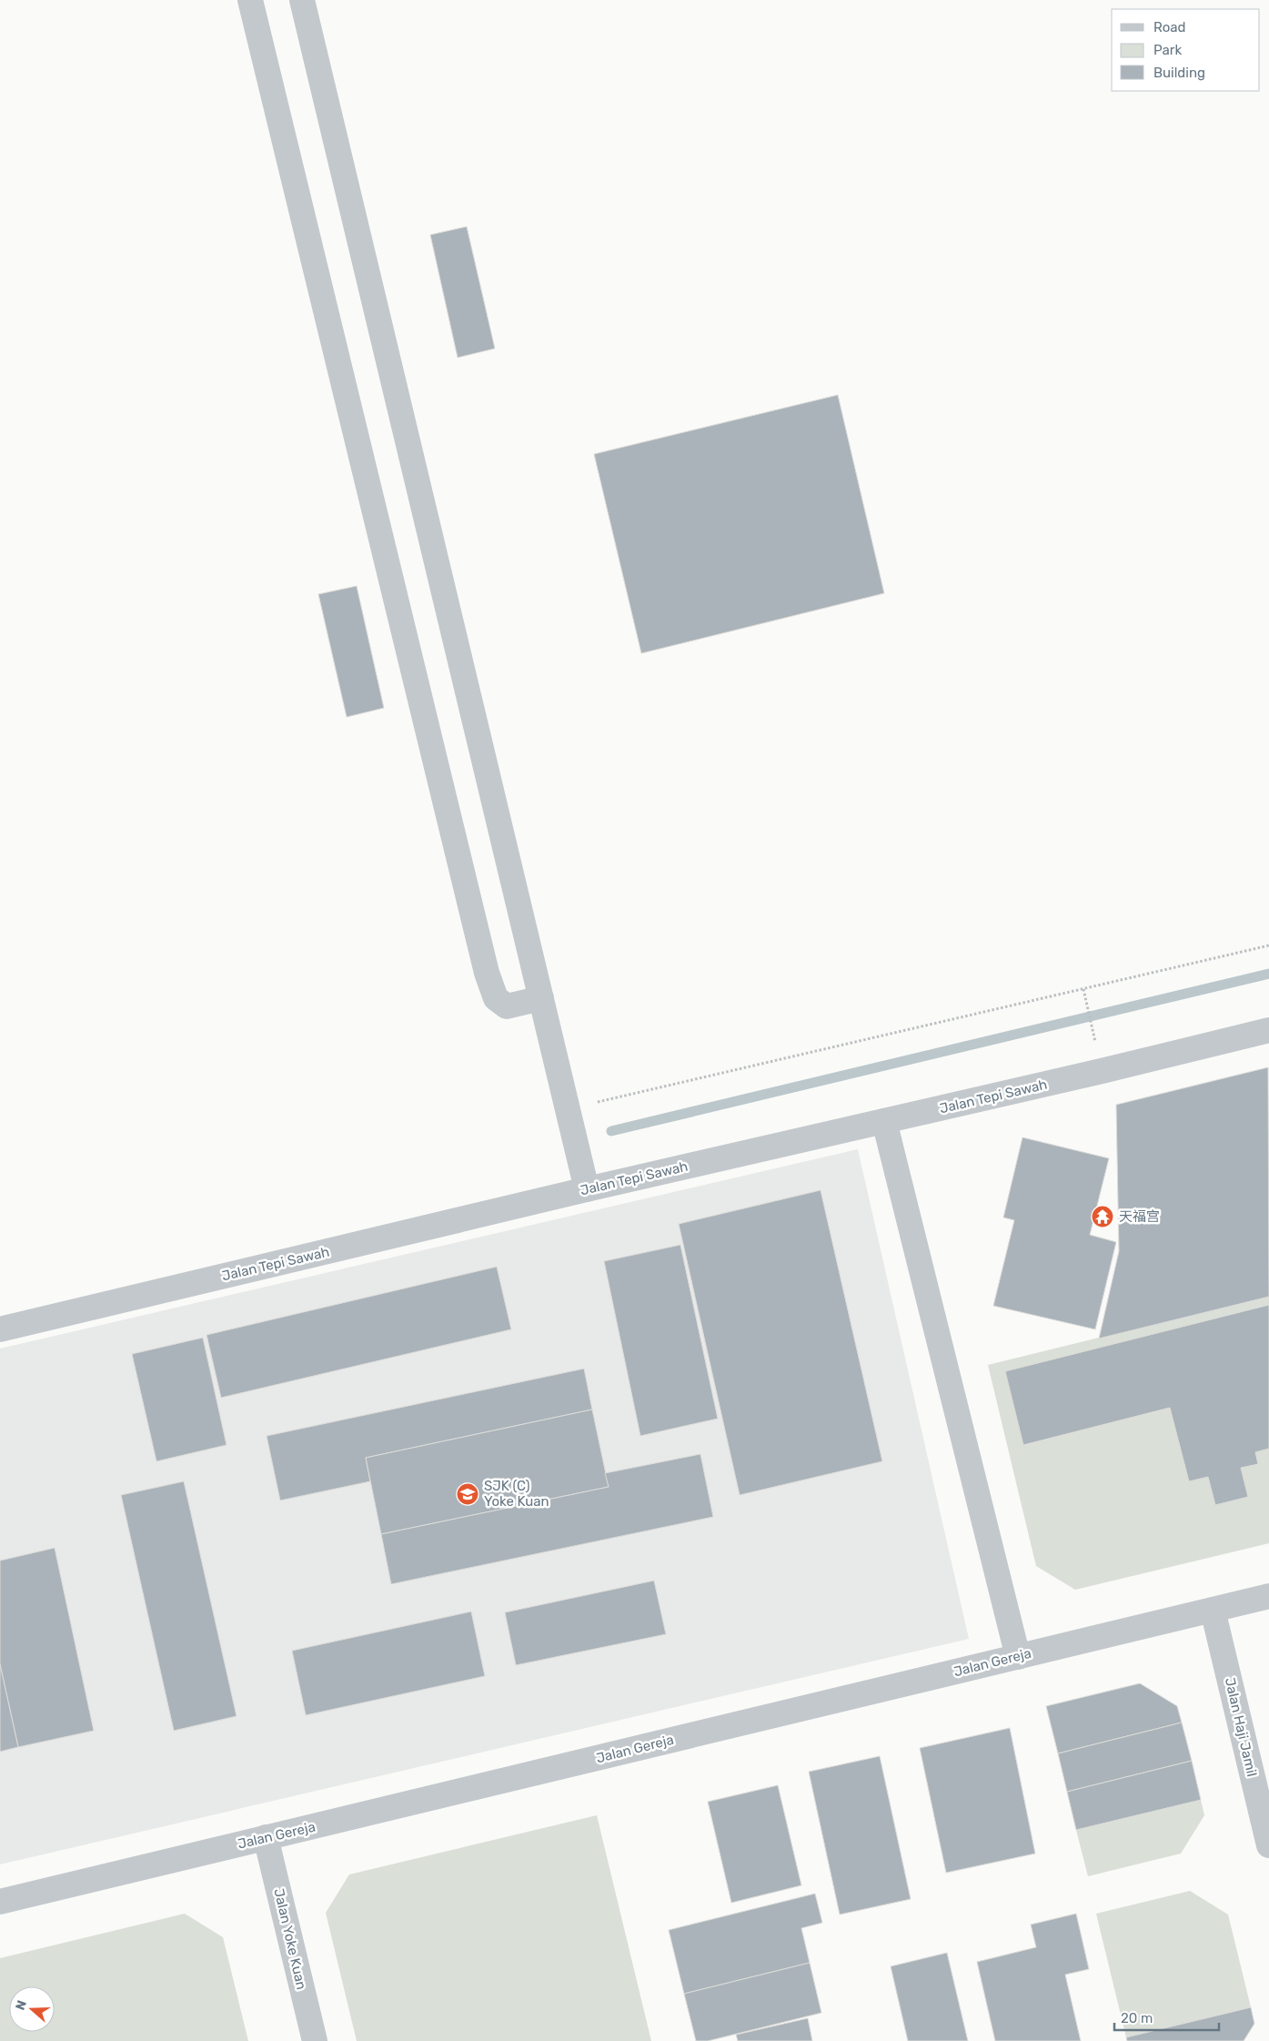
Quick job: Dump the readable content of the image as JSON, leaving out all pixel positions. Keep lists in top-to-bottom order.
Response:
{
  "streets": {
    "street": [
      "Jalan Tepi Sawah",
      "Jalan Gereja",
      "Jalan Haji Jamil",
      "Jalan Yoke Kuan"
    ]
  },
  "crossings": [
    ["Jalan Gereja", "Jalan Haji Jamil"],
    ["Jalan Gereja", "Jalan Yoke Kuan"]
  ],
  "places": {
    "temple": ["天福宫"],
    "school or university": ["SJK (C) Yoke Kuan"]
  },
  "legend": ["Road", "Park", "Building"],
  "scale_bar": "20 m",
  "north": "left"
}
